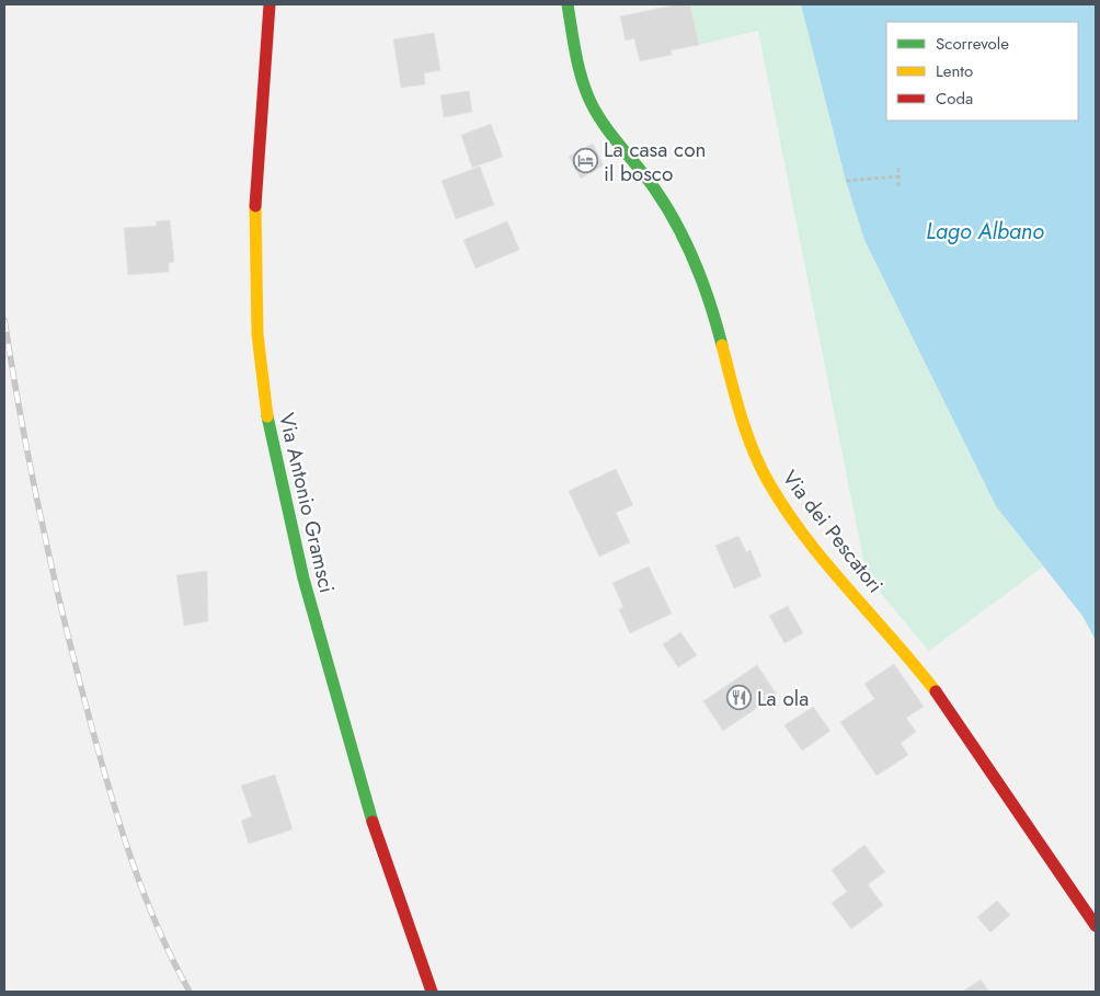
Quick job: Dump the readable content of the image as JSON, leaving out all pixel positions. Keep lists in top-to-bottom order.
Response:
{
  "streets": {
    "street": ["Via Antonio Gramsci", "Via dei Pescatori"]
  },
  "water": ["Lago Albano"],
  "places": {
    "hotel": ["La casa con il bosco"],
    "restaurant": ["La ola"]
  },
  "legend": ["Scorrevole", "Lento", "Coda"]
}
